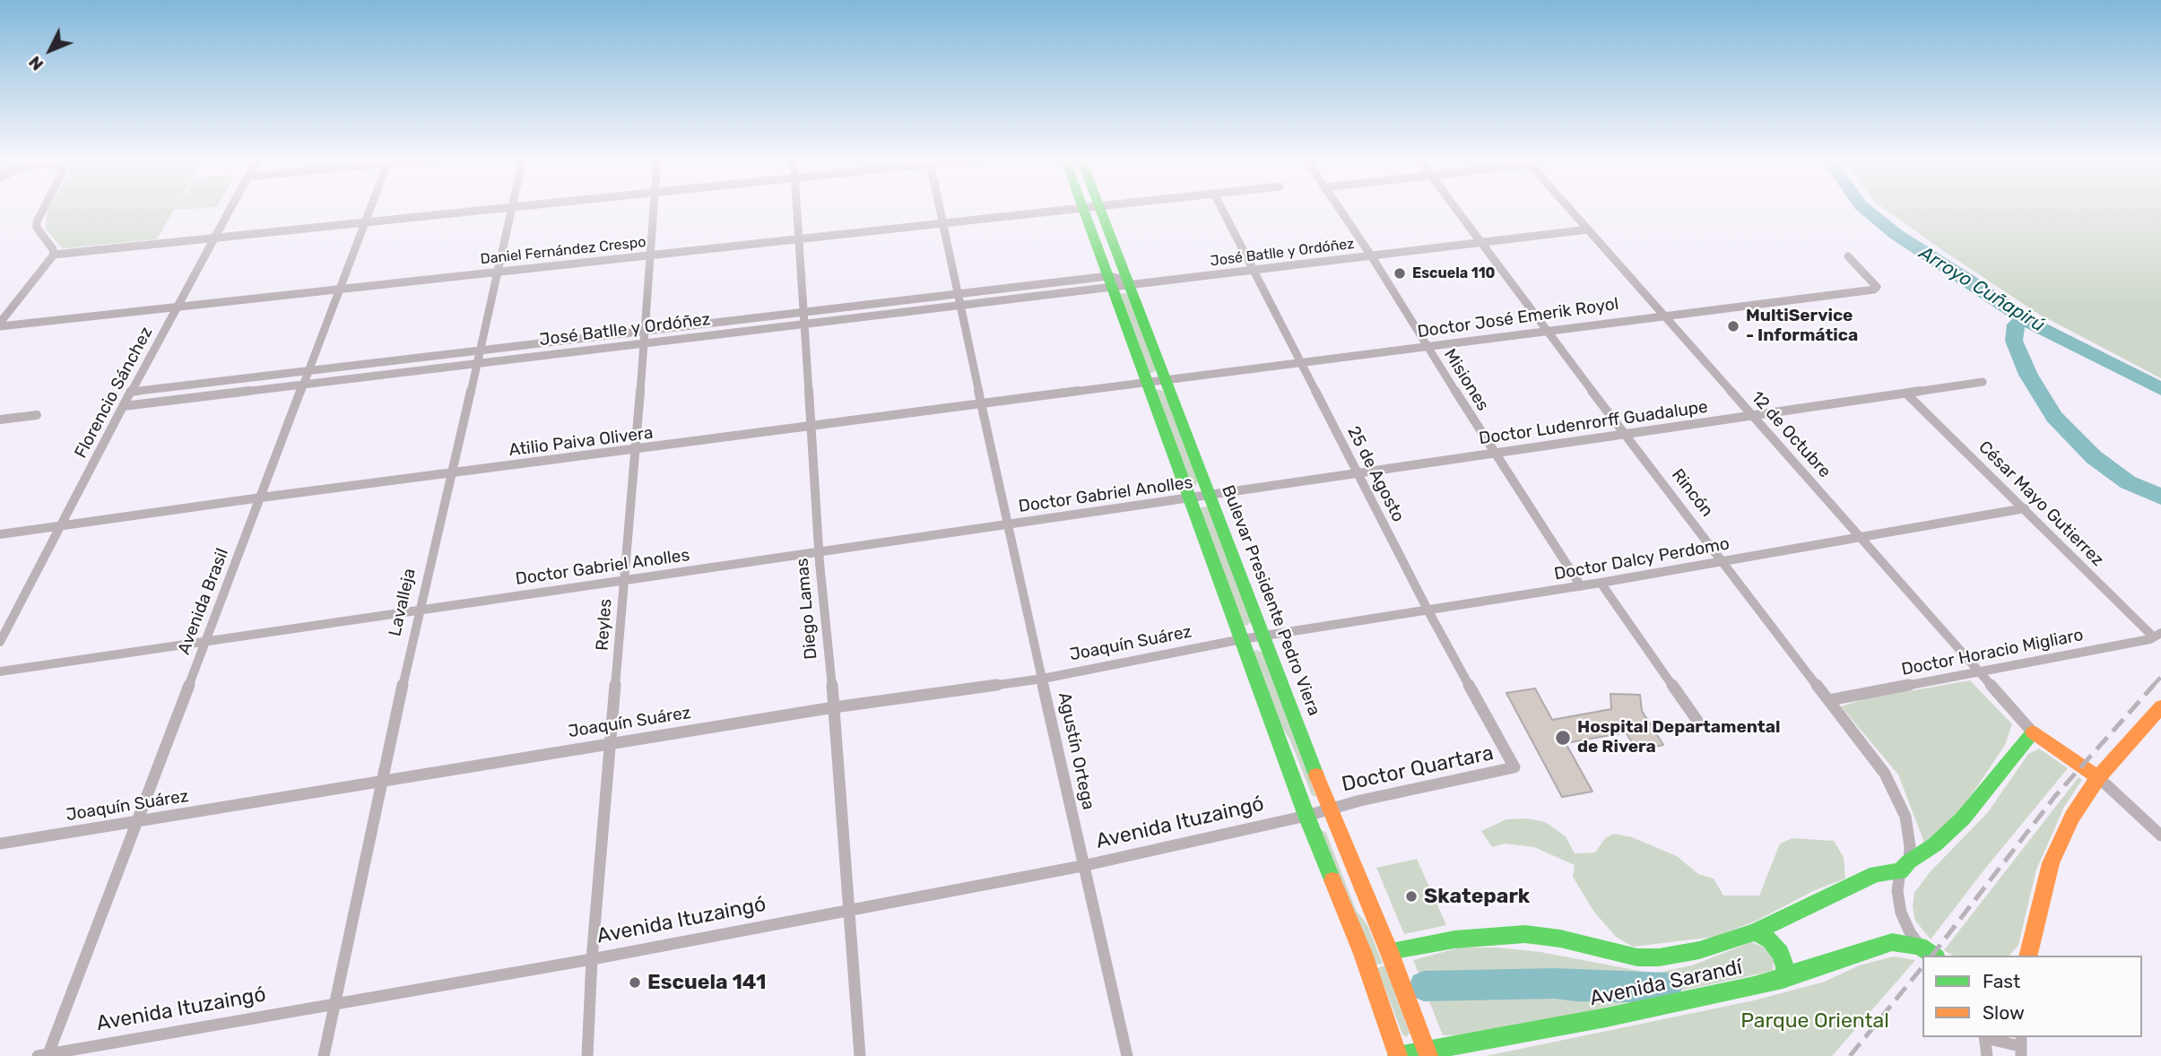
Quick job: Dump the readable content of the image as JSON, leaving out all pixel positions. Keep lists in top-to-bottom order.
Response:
{
  "streets": {
    "street": [
      "Daniel Fernández Crespo",
      "José Batlle y Ordóñez",
      "Doctor José Emerik Royol",
      "Misiones",
      "Florencio Sánchez",
      "Doctor Ludenrorff Guadalupe",
      "12 de Octubre",
      "Atilio Paiva Olivera",
      "25 de Agosto",
      "Rincón",
      "Doctor Gabriel Anolles",
      "César Mayo Gutierrez",
      "Doctor Dalcy Perdomo",
      "Bulevar Presidente Pedro Viera",
      "Avenida Brasil",
      "Lavalleja",
      "Diego Lamas",
      "Reyles",
      "Joaquín Suárez",
      "Doctor Horacio Migliaro",
      "Agustín Ortega",
      "Doctor Quartara",
      "Avenida Ituzaingó",
      "Avenida Sarandí"
    ]
  },
  "crossings": [
    ["Daniel Fernández Crespo", "Florencio Sánchez"],
    ["Daniel Fernández Crespo", "Avenida Brasil"],
    ["Daniel Fernández Crespo", "Lavalleja"],
    ["Daniel Fernández Crespo", "Diego Lamas"],
    ["Daniel Fernández Crespo", "Reyles"],
    ["Daniel Fernández Crespo", "Agustín Ortega"],
    ["José Batlle y Ordóñez", "Misiones"],
    ["José Batlle y Ordóñez", "Florencio Sánchez"],
    ["José Batlle y Ordóñez", "12 de Octubre"],
    ["José Batlle y Ordóñez", "25 de Agosto"],
    ["José Batlle y Ordóñez", "Rincón"],
    ["José Batlle y Ordóñez", "Bulevar Presidente Pedro Viera"],
    ["José Batlle y Ordóñez", "Avenida Brasil"],
    ["José Batlle y Ordóñez", "Lavalleja"],
    ["José Batlle y Ordóñez", "Diego Lamas"],
    ["José Batlle y Ordóñez", "Reyles"],
    ["José Batlle y Ordóñez", "Agustín Ortega"],
    ["Doctor José Emerik Royol", "Misiones"],
    ["Doctor José Emerik Royol", "12 de Octubre"],
    ["Doctor José Emerik Royol", "Atilio Paiva Olivera"],
    ["Doctor José Emerik Royol", "25 de Agosto"],
    ["Doctor José Emerik Royol", "Rincón"],
    ["Doctor José Emerik Royol", "Bulevar Presidente Pedro Viera"],
    ["Misiones", "Doctor Ludenrorff Guadalupe"],
    ["Misiones", "Doctor Dalcy Perdomo"],
    ["Florencio Sánchez", "Atilio Paiva Olivera"],
    ["Doctor Ludenrorff Guadalupe", "12 de Octubre"],
    ["Doctor Ludenrorff Guadalupe", "25 de Agosto"],
    ["Doctor Ludenrorff Guadalupe", "Rincón"],
    ["Doctor Ludenrorff Guadalupe", "Doctor Gabriel Anolles"],
    ["Doctor Ludenrorff Guadalupe", "César Mayo Gutierrez"],
    ["Doctor Ludenrorff Guadalupe", "Bulevar Presidente Pedro Viera"],
    ["12 de Octubre", "Doctor Dalcy Perdomo"],
    ["12 de Octubre", "Doctor Horacio Migliaro"],
    ["Atilio Paiva Olivera", "Bulevar Presidente Pedro Viera"],
    ["Atilio Paiva Olivera", "Avenida Brasil"],
    ["Atilio Paiva Olivera", "Lavalleja"],
    ["Atilio Paiva Olivera", "Diego Lamas"],
    ["Atilio Paiva Olivera", "Reyles"],
    ["Atilio Paiva Olivera", "Agustín Ortega"],
    ["25 de Agosto", "Doctor Dalcy Perdomo"],
    ["25 de Agosto", "Doctor Quartara"],
    ["Rincón", "Doctor Dalcy Perdomo"],
    ["Rincón", "Doctor Horacio Migliaro"],
    ["Rincón", "Avenida Sarandí"],
    ["Doctor Gabriel Anolles", "Bulevar Presidente Pedro Viera"],
    ["Doctor Gabriel Anolles", "Avenida Brasil"],
    ["Doctor Gabriel Anolles", "Lavalleja"],
    ["Doctor Gabriel Anolles", "Diego Lamas"],
    ["Doctor Gabriel Anolles", "Reyles"],
    ["Doctor Gabriel Anolles", "Agustín Ortega"],
    ["César Mayo Gutierrez", "Doctor Dalcy Perdomo"],
    ["César Mayo Gutierrez", "Doctor Horacio Migliaro"],
    ["Doctor Dalcy Perdomo", "Bulevar Presidente Pedro Viera"],
    ["Doctor Dalcy Perdomo", "Joaquín Suárez"],
    ["Bulevar Presidente Pedro Viera", "Joaquín Suárez"],
    ["Bulevar Presidente Pedro Viera", "Doctor Quartara"],
    ["Bulevar Presidente Pedro Viera", "Avenida Ituzaingó"],
    ["Bulevar Presidente Pedro Viera", "Avenida Sarandí"],
    ["Avenida Brasil", "Joaquín Suárez"],
    ["Avenida Brasil", "Avenida Ituzaingó"],
    ["Lavalleja", "Joaquín Suárez"],
    ["Lavalleja", "Avenida Ituzaingó"],
    ["Diego Lamas", "Joaquín Suárez"],
    ["Diego Lamas", "Avenida Ituzaingó"],
    ["Reyles", "Joaquín Suárez"],
    ["Reyles", "Avenida Ituzaingó"],
    ["Joaquín Suárez", "Agustín Ortega"],
    ["Agustín Ortega", "Avenida Ituzaingó"],
    ["Doctor Quartara", "Avenida Ituzaingó"]
  ],
  "water": ["Arroyo Cuñapirú"],
  "parks": ["Parque Oriental"],
  "places": [
    "Escuela 110",
    "MultiService - Informática",
    "Hospital Departamental de Rivera",
    "Skatepark",
    "Escuela 141"
  ],
  "legend": ["Fast", "Slow"],
  "north": "bottom left"
}
